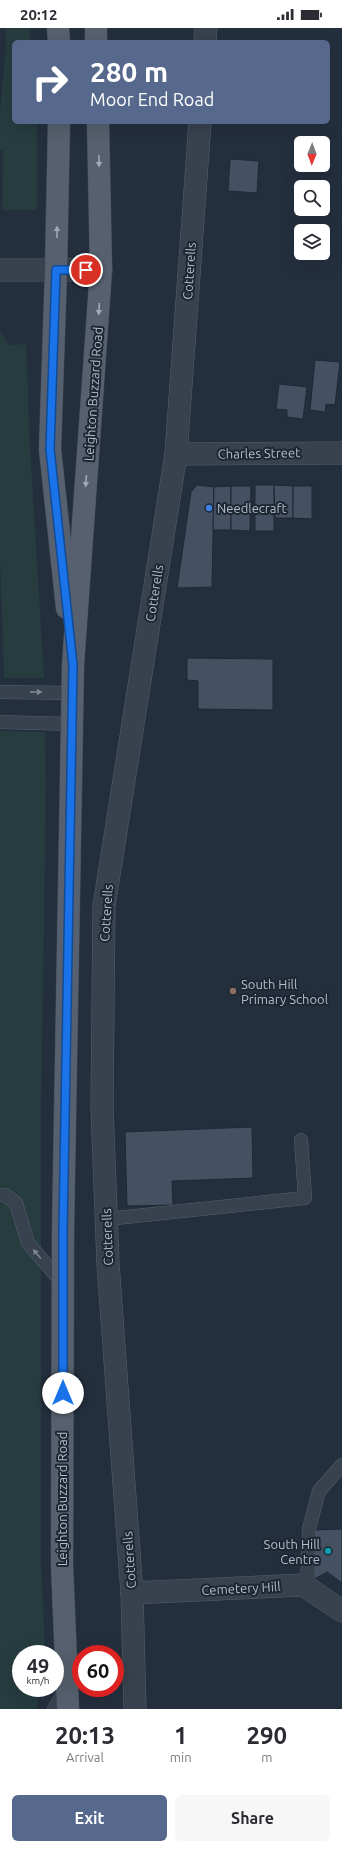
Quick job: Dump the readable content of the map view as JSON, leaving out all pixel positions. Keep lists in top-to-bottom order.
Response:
{
  "streets": {
    "main road": ["Leighton Buzzard Road"],
    "street": ["Cotterells", "Charles Street", "Cemetery Hill"]
  },
  "crossings": [
    ["Cotterells", "Charles Street"],
    ["Cotterells", "Cemetery Hill"]
  ],
  "places": ["Needlecraft", "South Hill Primary School", "South Hill Centre"],
  "north": "bottom",
  "page": {
    "status": "20:12",
    "turn": ["280 m", "Moor End Road"],
    "speed": "49 km/h",
    "limit": "60",
    "eta": [
      "20:13",
      "Arrival",
      "1",
      "min",
      "290",
      "m"
    ],
    "buttons": ["Exit", "Share"]
  }
}
